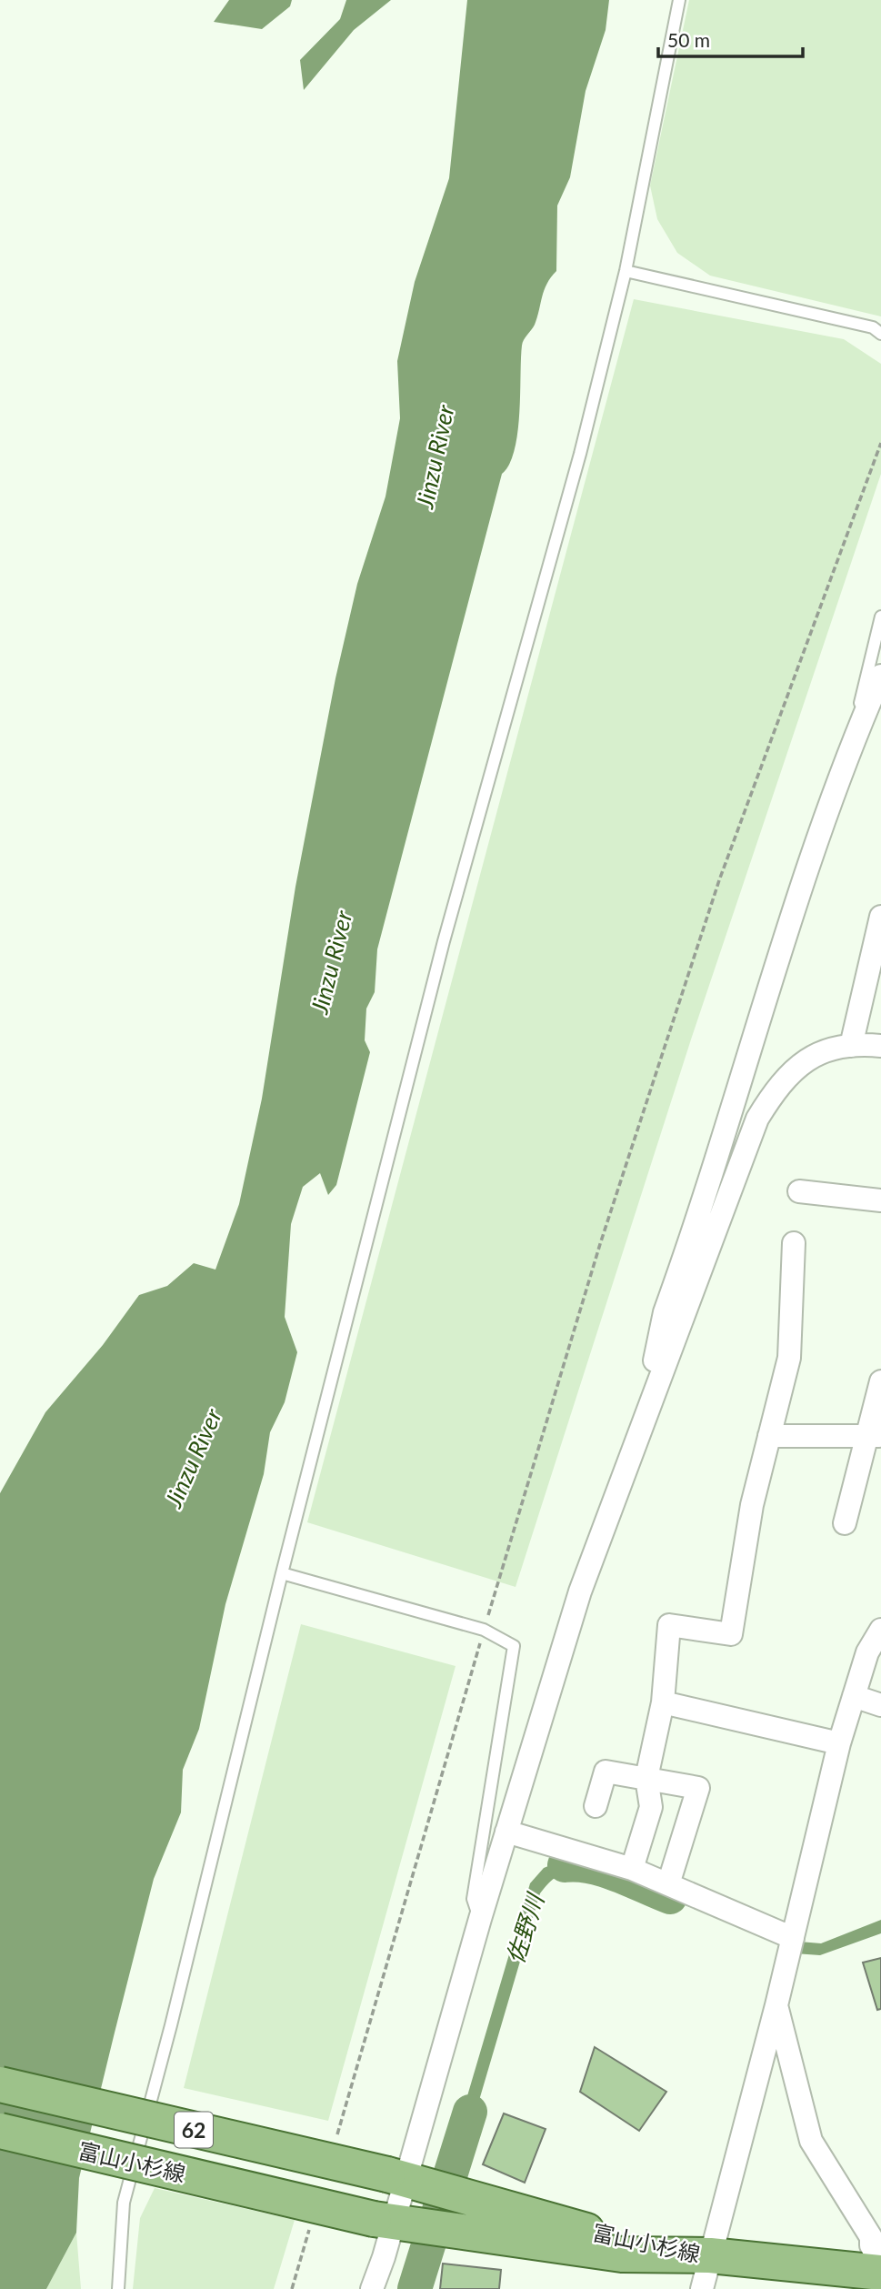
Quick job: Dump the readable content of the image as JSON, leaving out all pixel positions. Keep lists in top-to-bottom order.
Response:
{
  "streets": {
    "main road": ["62", "富山小杉線"]
  },
  "crossings": [
    ["62", "富山小杉線"]
  ],
  "water": ["Jinzu River", "佐野川"],
  "scale_bar": "50 m"
}
